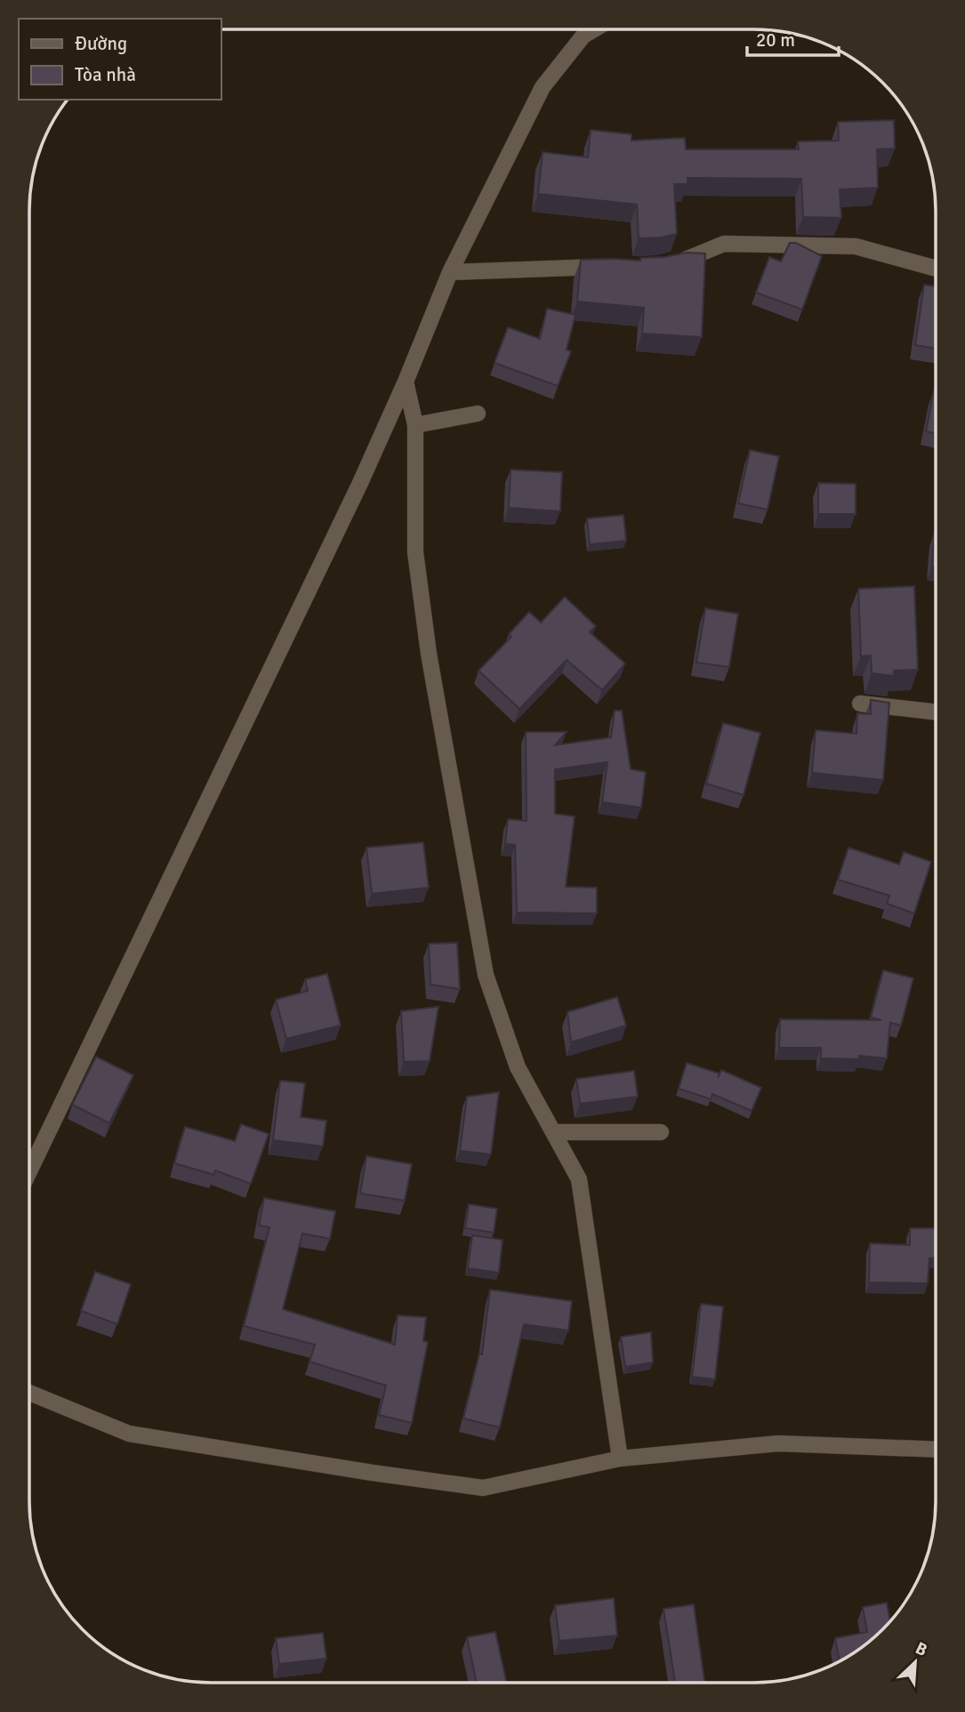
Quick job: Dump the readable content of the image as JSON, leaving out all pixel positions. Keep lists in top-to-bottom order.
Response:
{
  "legend": ["Đường", "Tòa nhà"],
  "scale_bar": "20 m",
  "north": "top right"
}
